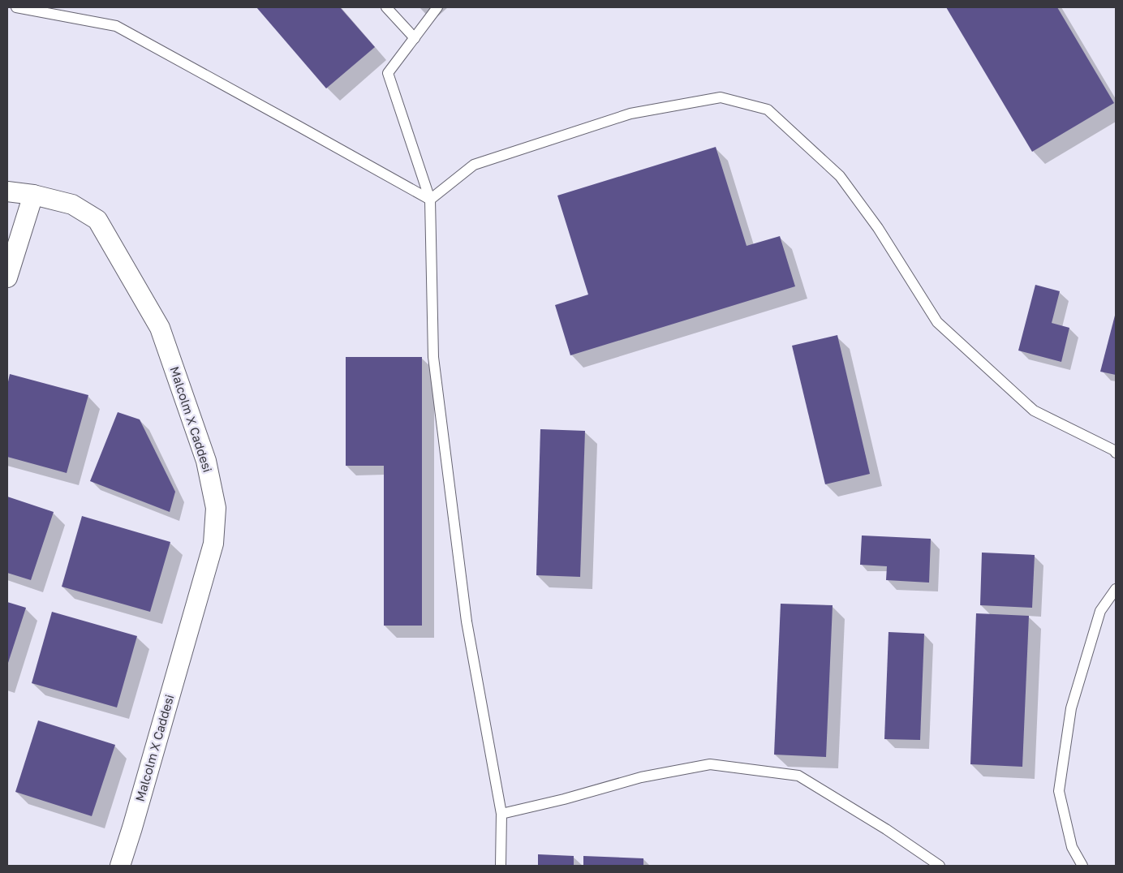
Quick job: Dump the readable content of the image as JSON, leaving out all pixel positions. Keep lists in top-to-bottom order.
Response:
{
  "streets": {
    "street": ["Malcolm X Caddesi"]
  }
}
